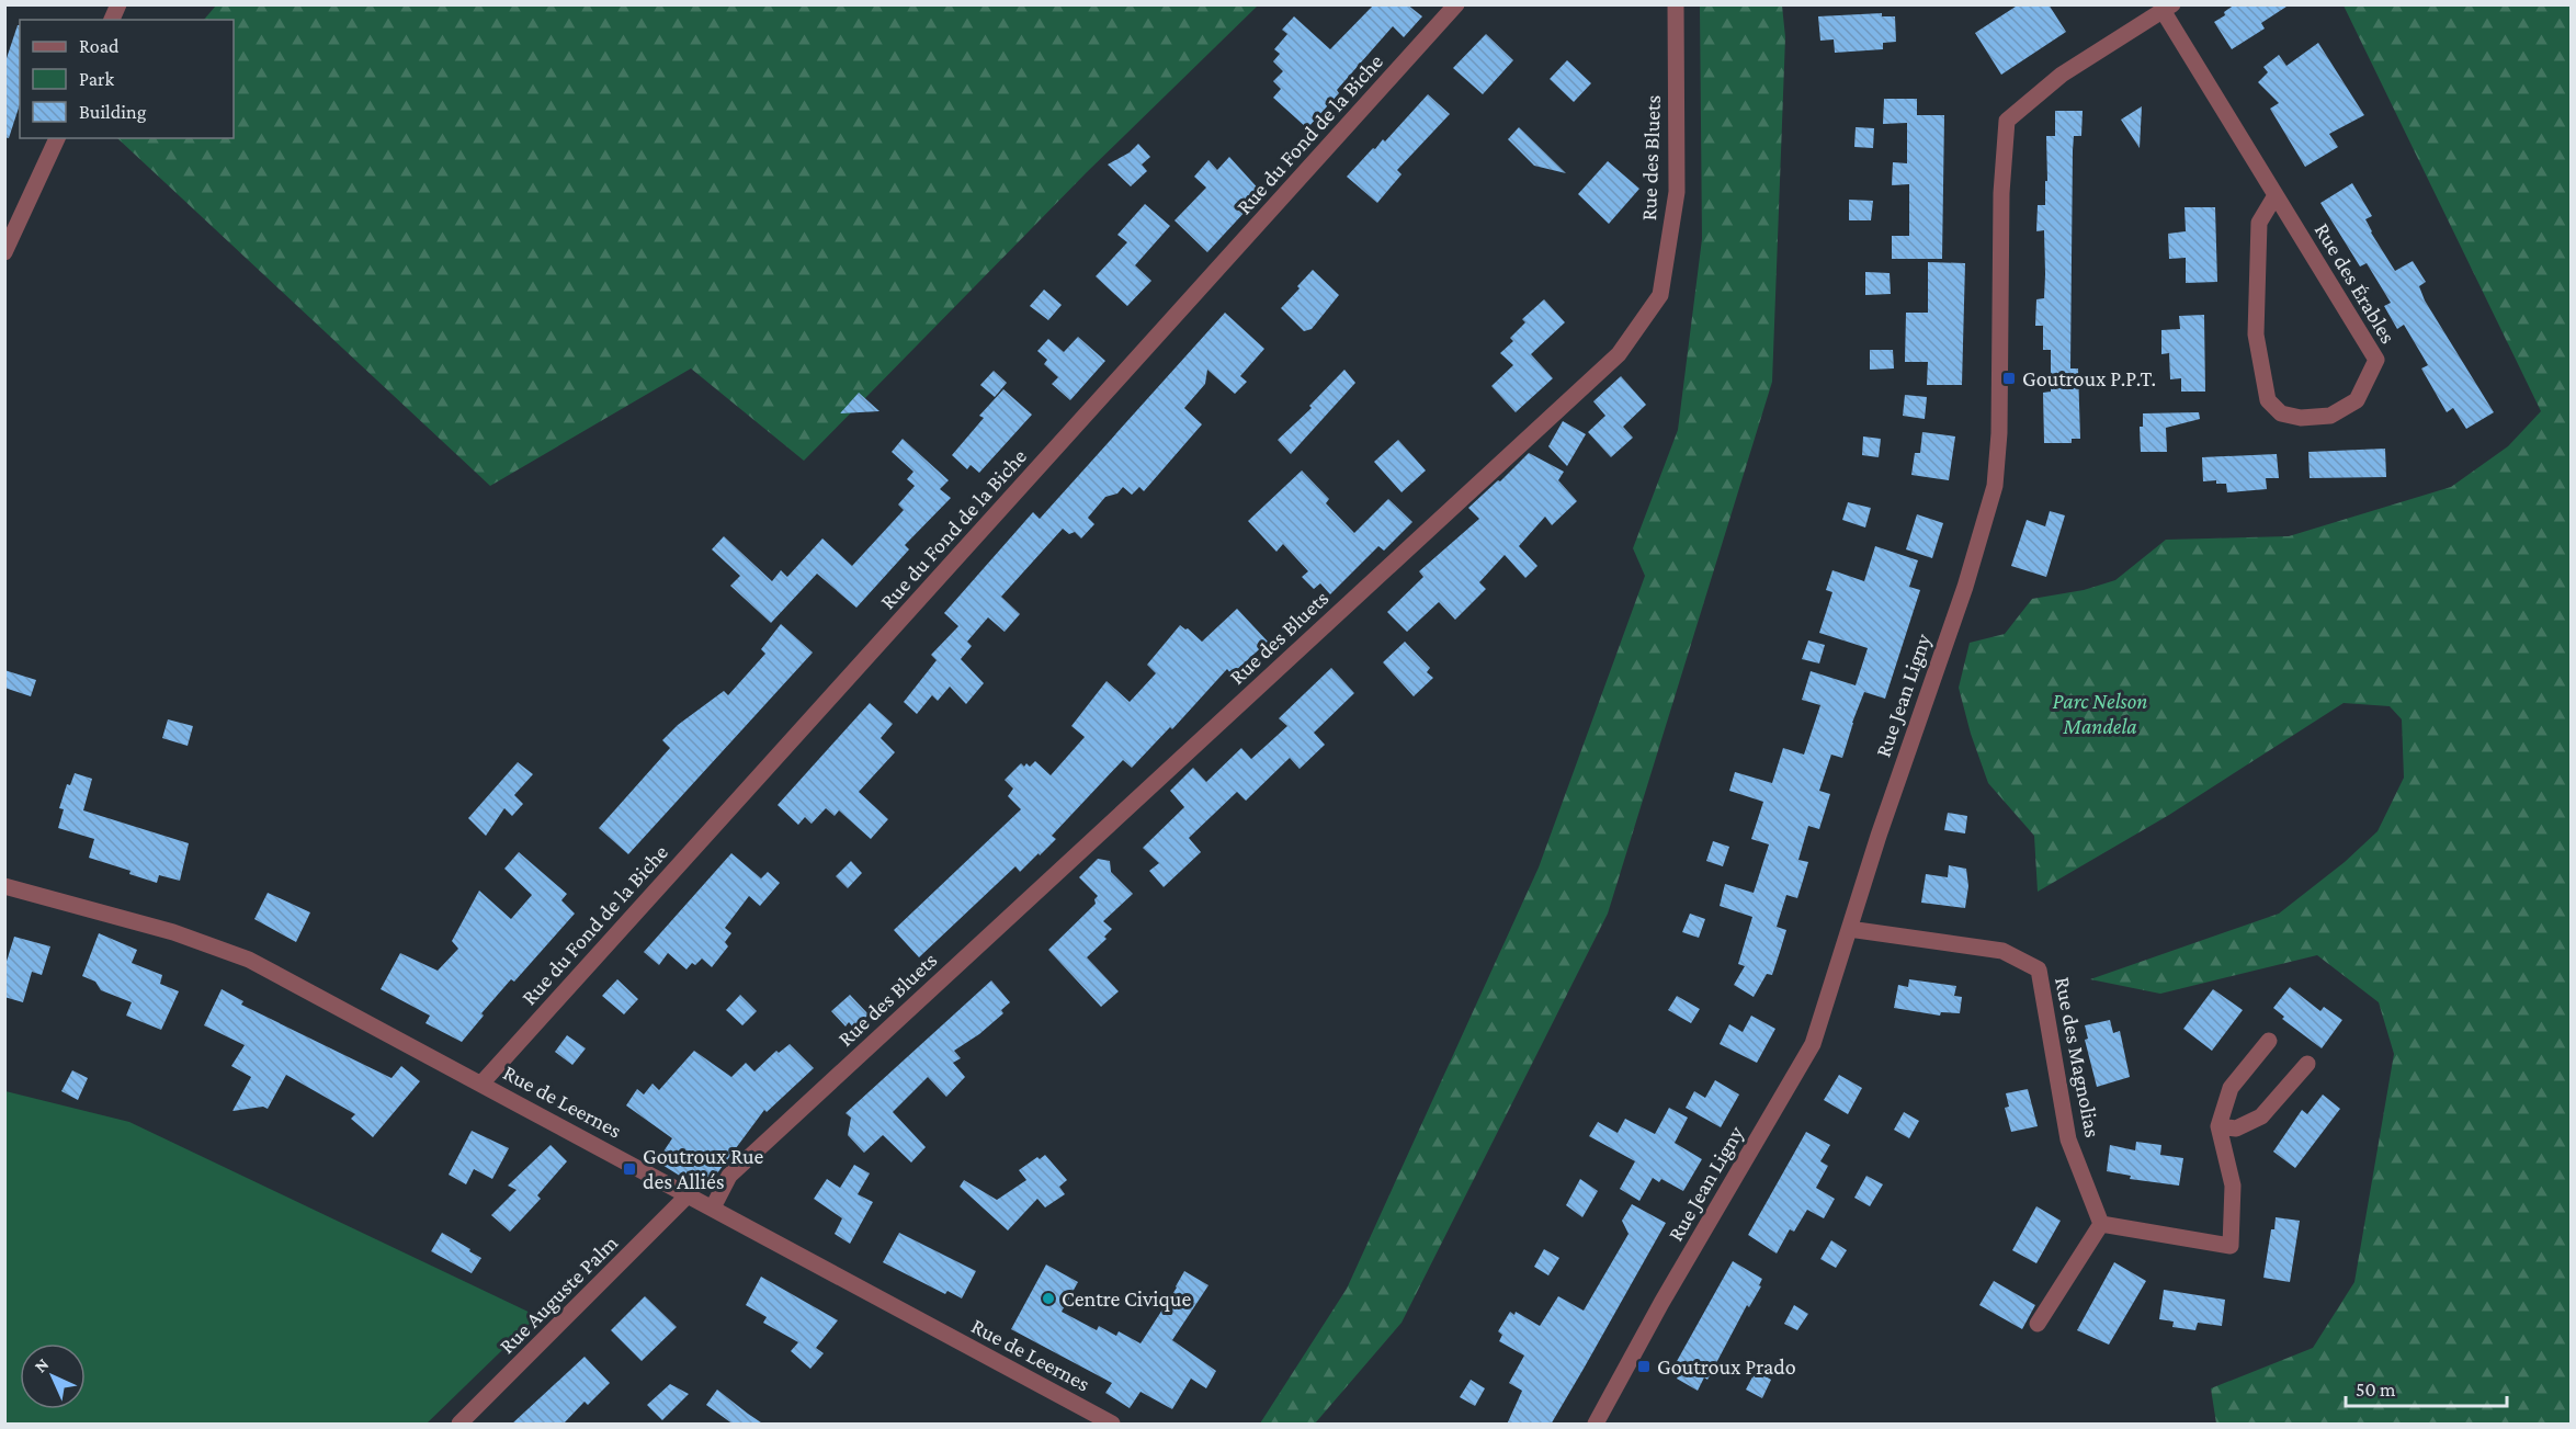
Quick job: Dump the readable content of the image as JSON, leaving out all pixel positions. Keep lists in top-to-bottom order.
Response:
{
  "streets": {
    "street": [
      "Rue du Fond de la Biche",
      "Rue des Bluets",
      "Rue des Érables",
      "Rue Jean Ligny",
      "Rue des Magnolias",
      "Rue de Leernes",
      "Rue Auguste Palm"
    ]
  },
  "crossings": [
    ["Rue du Fond de la Biche", "Rue de Leernes"],
    ["Rue des Bluets", "Rue de Leernes"],
    ["Rue des Érables", "Rue Jean Ligny"],
    ["Rue Jean Ligny", "Rue des Magnolias"],
    ["Rue de Leernes", "Rue Auguste Palm"]
  ],
  "parks": ["Parc Nelson Mandela"],
  "places": {
    "transit": ["Goutroux P.P.T.", "Goutroux Rue des Alliés", "Goutroux Prado"],
    "other": ["Centre Civique"]
  },
  "legend": ["Road", "Park", "Building"],
  "scale_bar": "50 m",
  "north": "top left"
}
